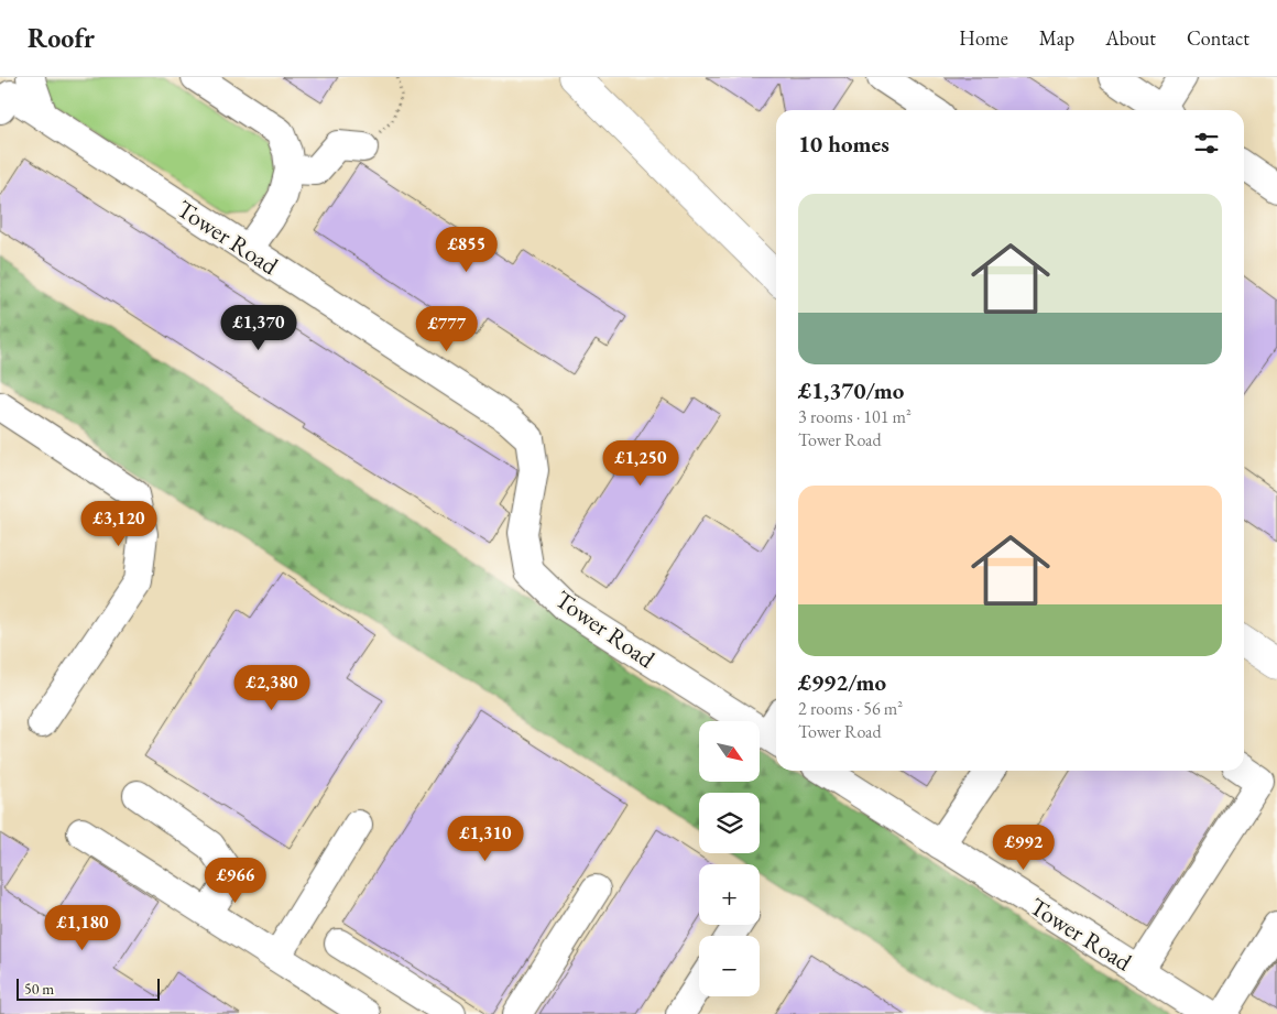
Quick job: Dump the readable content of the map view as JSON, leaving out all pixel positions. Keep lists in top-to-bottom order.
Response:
{
  "streets": {
    "street": ["Tower Road"]
  },
  "scale_bar": "50 m",
  "north": "bottom right",
  "page": {
    "header": "Roofr",
    "nav": [
      "Home",
      "Map",
      "About",
      "Contact"
    ],
    "heading": "10 homes",
    "list": [
      {
        "name": "£1,370/mo",
        "note": "3 rooms · 101 m² · Tower Road"
      },
      {
        "name": "£992/mo",
        "note": "2 rooms · 56 m² · Tower Road"
      }
    ],
    "price": [
      "£855",
      "£1,370",
      "£777",
      "£1,250",
      "£3,120",
      "£2,380",
      "£1,310",
      "£992",
      "£966",
      "£1,180"
    ],
    "map_buttons": ["+", "−"],
    "scale": "50 m"
  }
}
